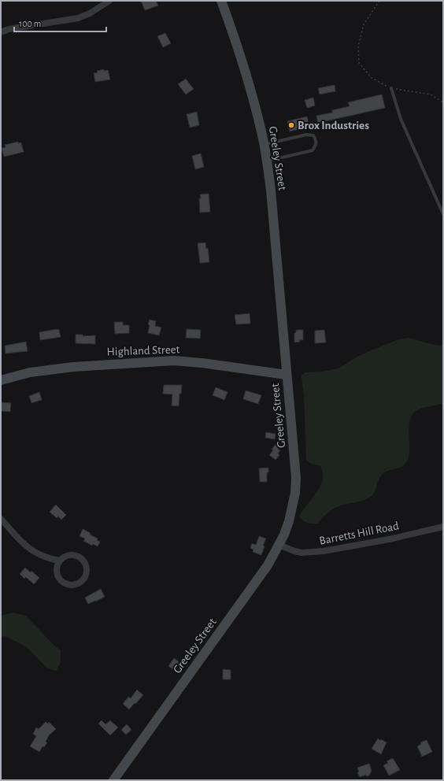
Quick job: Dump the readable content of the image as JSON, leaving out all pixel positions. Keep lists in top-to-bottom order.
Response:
{
  "streets": {
    "street": ["Greeley Street", "Highland Street", "Barretts Hill Road"]
  },
  "crossings": [
    ["Greeley Street", "Highland Street"],
    ["Greeley Street", "Barretts Hill Road"]
  ],
  "places": ["Brox Industries"],
  "scale_bar": "100 m"
}
